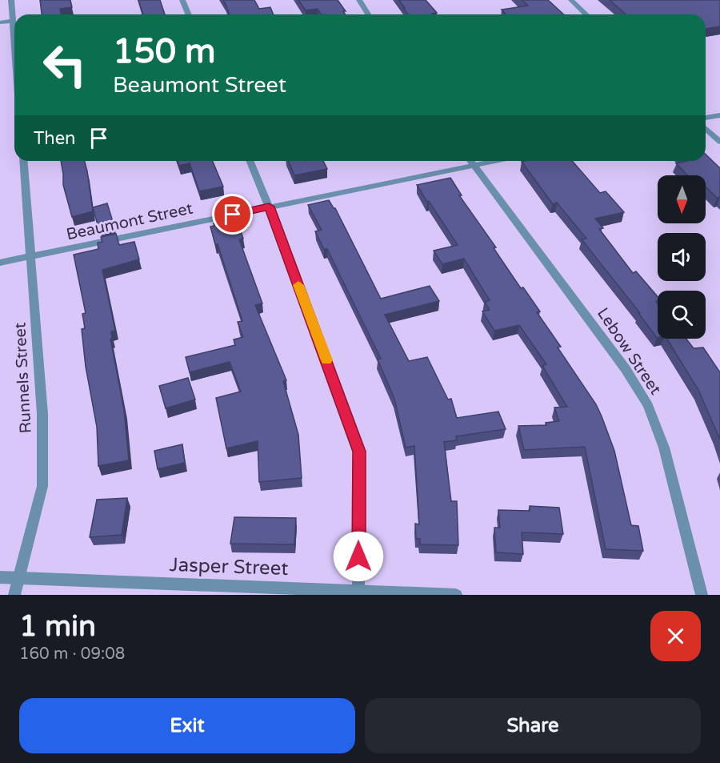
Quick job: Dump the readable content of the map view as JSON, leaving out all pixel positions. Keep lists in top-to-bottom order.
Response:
{
  "streets": {
    "street": [
      "Beaumont Street",
      "Lebow Street",
      "Runnels Street",
      "Jasper Street"
    ]
  },
  "crossings": [
    ["Beaumont Street", "Lebow Street"],
    ["Beaumont Street", "Runnels Street"],
    ["Runnels Street", "Jasper Street"]
  ],
  "north": "bottom",
  "page": {
    "turn": ["150 m", "Beaumont Street"],
    "then": "Then",
    "heading": ["1 min", "160 m · 09:08"],
    "buttons": ["Exit", "Share"]
  }
}
